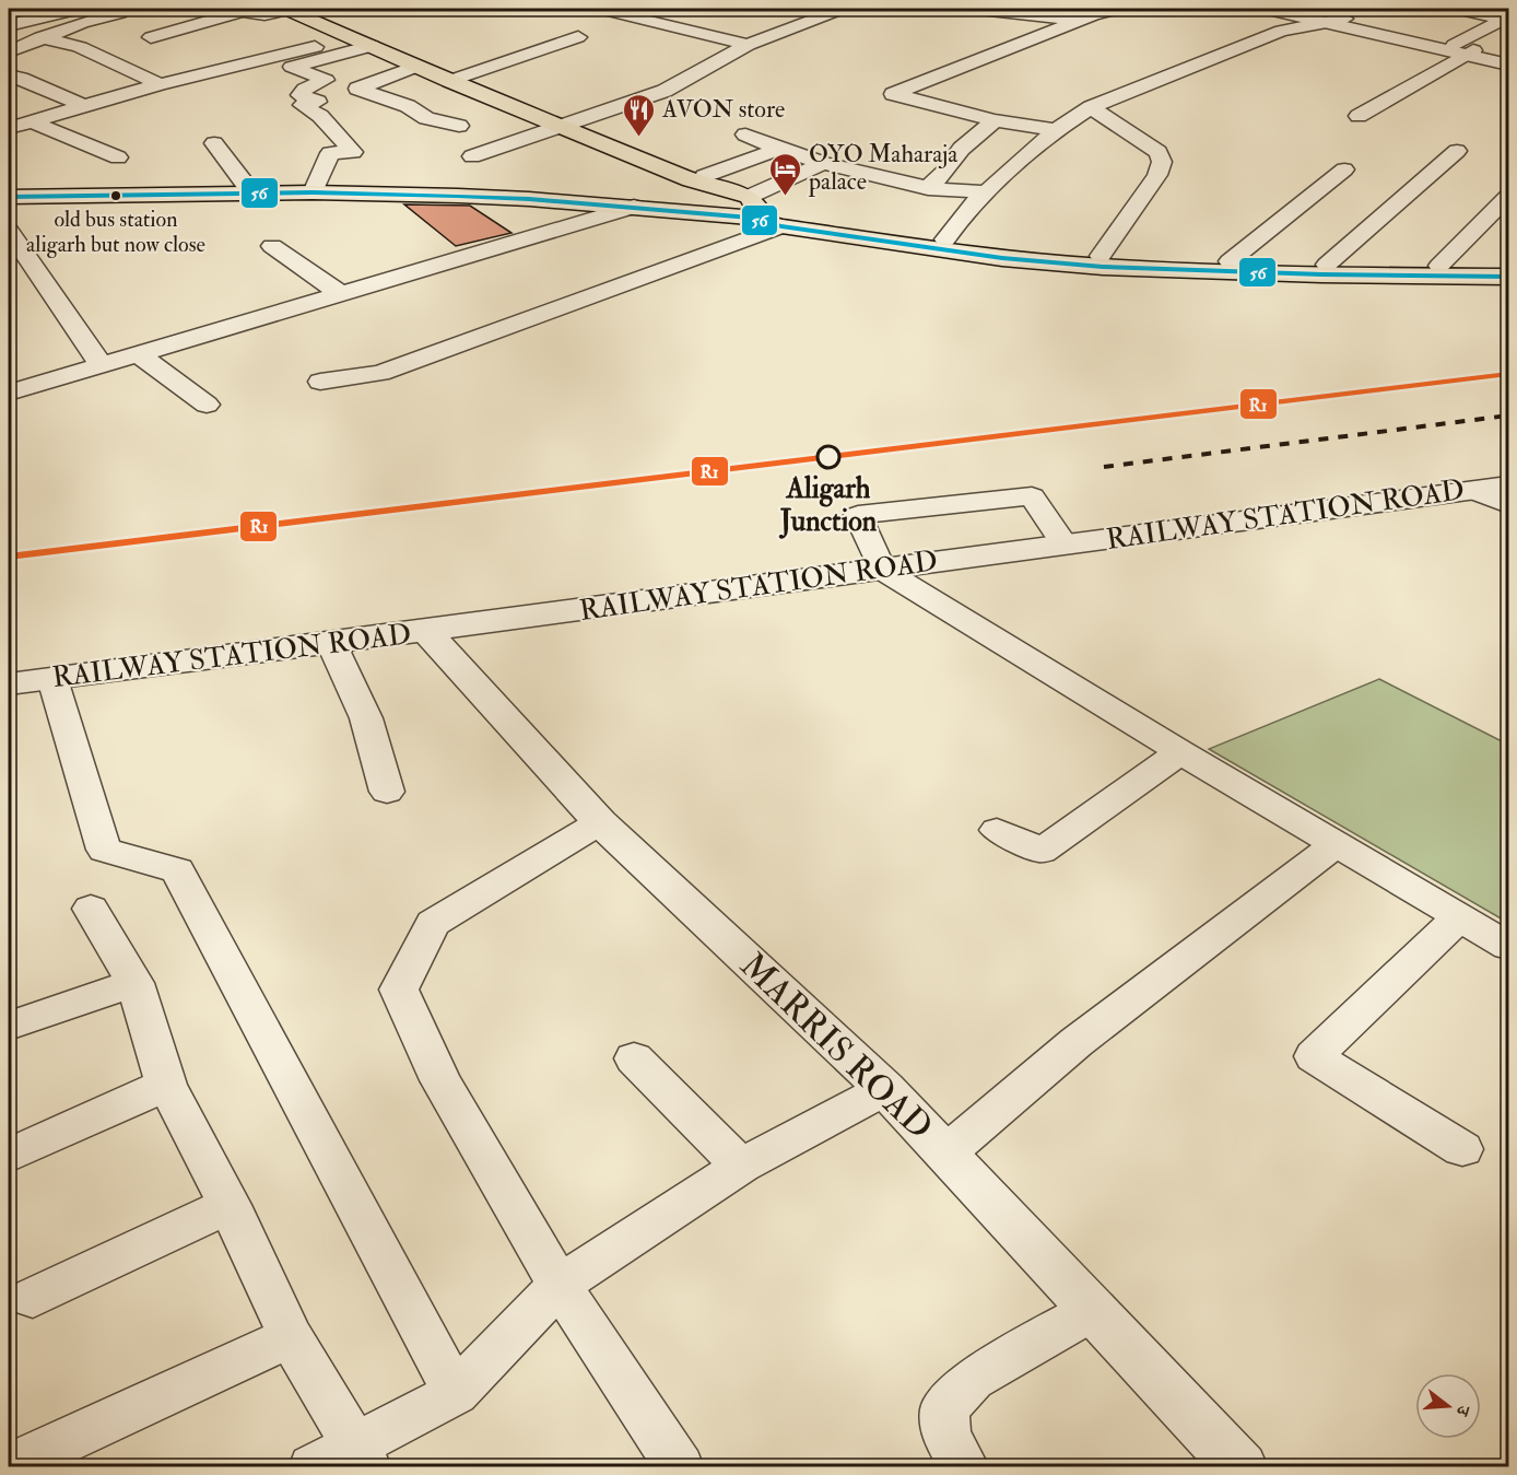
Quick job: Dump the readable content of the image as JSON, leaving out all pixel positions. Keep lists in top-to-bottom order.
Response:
{
  "streets": {
    "street": ["RAILWAY STATION ROAD", "MARRIS ROAD"]
  },
  "crossings": [
    ["RAILWAY STATION ROAD", "MARRIS ROAD"]
  ],
  "places": {
    "restaurant": ["AVON store"],
    "other": ["old bus station aligarh but now close", "Aligarh Junction"],
    "hotel": ["OYO Maharaja palace"]
  },
  "lines": ["transit line 56", "transit line R1"],
  "north": "right"
}
